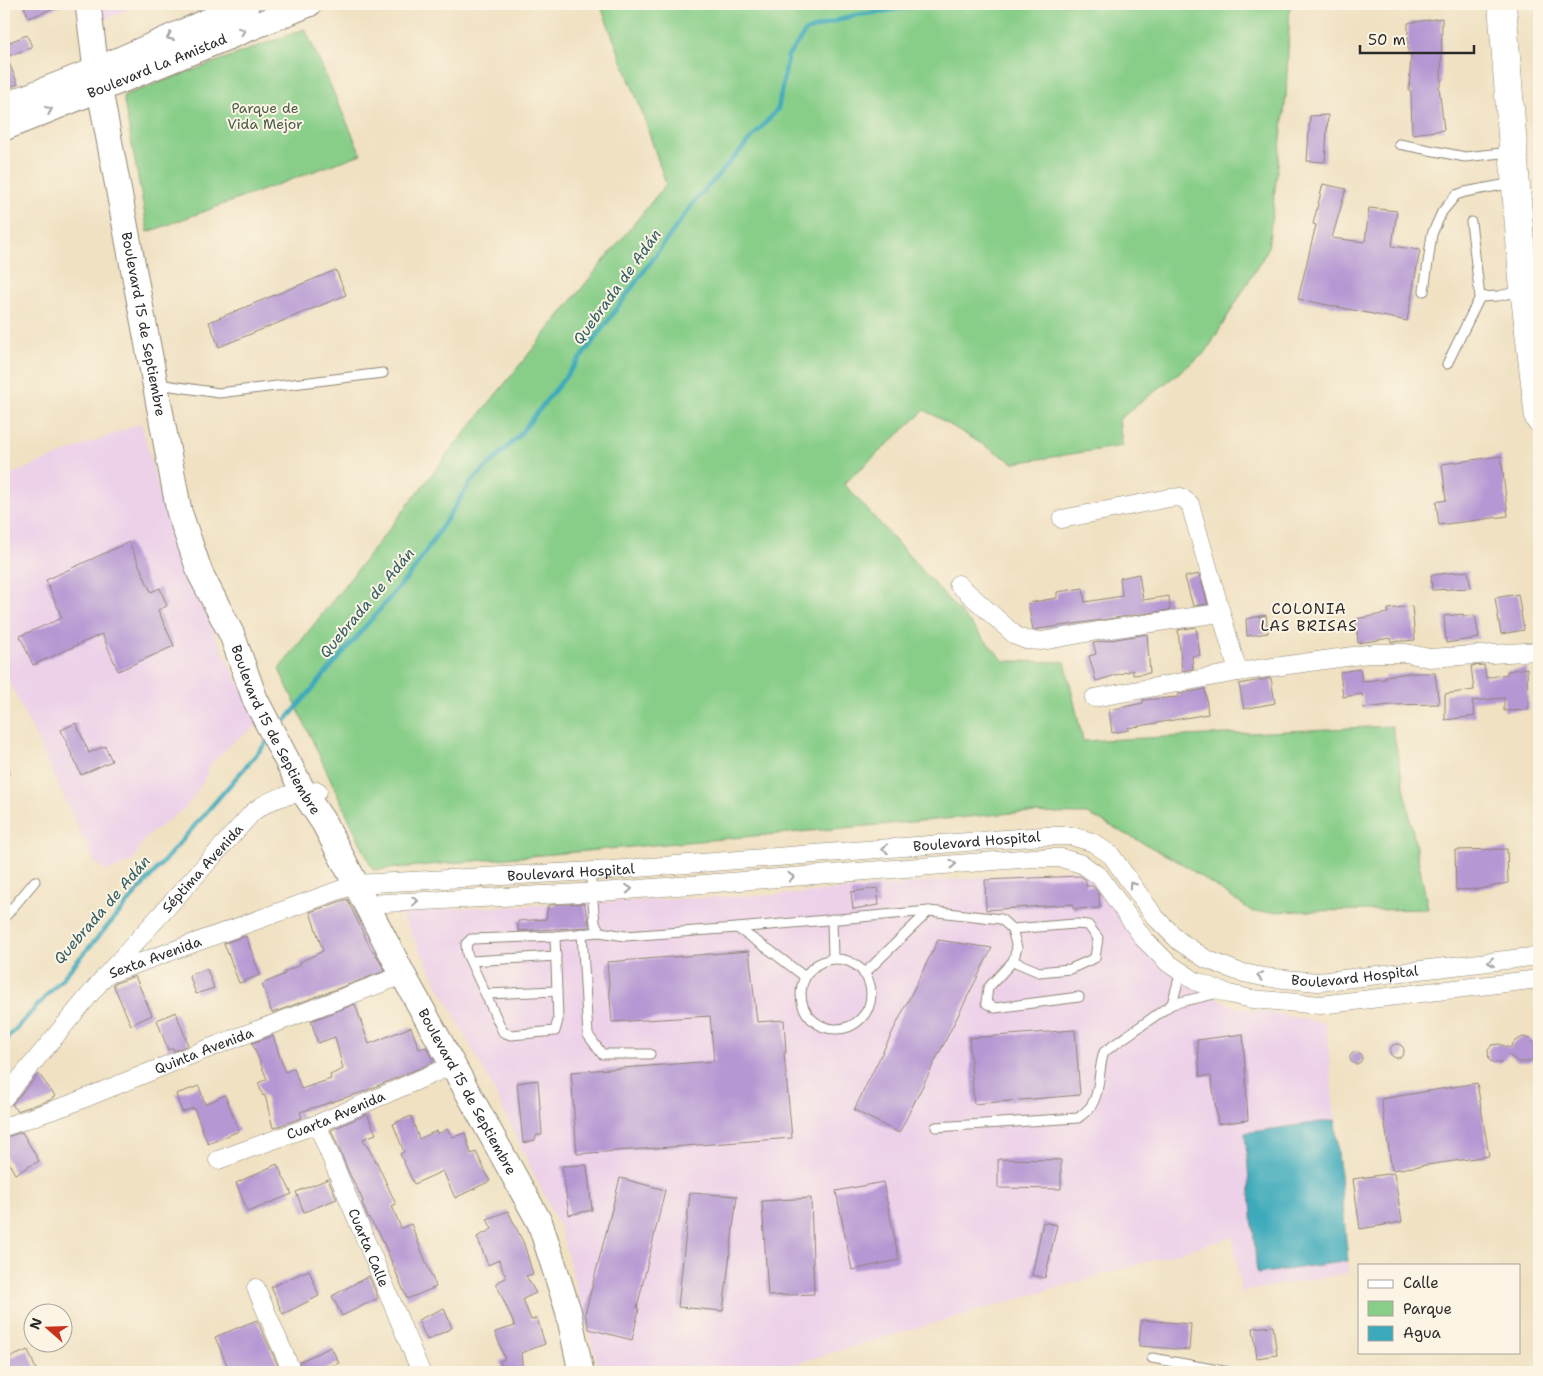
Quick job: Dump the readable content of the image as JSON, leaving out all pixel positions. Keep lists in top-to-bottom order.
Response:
{
  "streets": {
    "street": [
      "Boulevard La Amistad",
      "Boulevard 15 de Septiembre",
      "Boulevard Hospital",
      "Séptima Avenida",
      "Sexta Avenida",
      "Quinta Avenida",
      "Cuarta Avenida",
      "Cuarta Calle"
    ]
  },
  "crossings": [
    ["Boulevard La Amistad", "Boulevard 15 de Septiembre"],
    ["Boulevard 15 de Septiembre", "Boulevard Hospital"],
    ["Boulevard 15 de Septiembre", "Séptima Avenida"],
    ["Boulevard 15 de Septiembre", "Sexta Avenida"],
    ["Boulevard 15 de Septiembre", "Quinta Avenida"],
    ["Boulevard 15 de Septiembre", "Cuarta Avenida"],
    ["Boulevard Hospital", "Sexta Avenida"],
    ["Séptima Avenida", "Sexta Avenida"],
    ["Cuarta Avenida", "Cuarta Calle"]
  ],
  "districts": ["COLONIA LAS BRISAS"],
  "water": ["Quebrada de Adán"],
  "parks": ["Parque de Vida Mejor"],
  "legend": ["Calle", "Parque", "Agua"],
  "scale_bar": "50 m",
  "north": "left"
}
